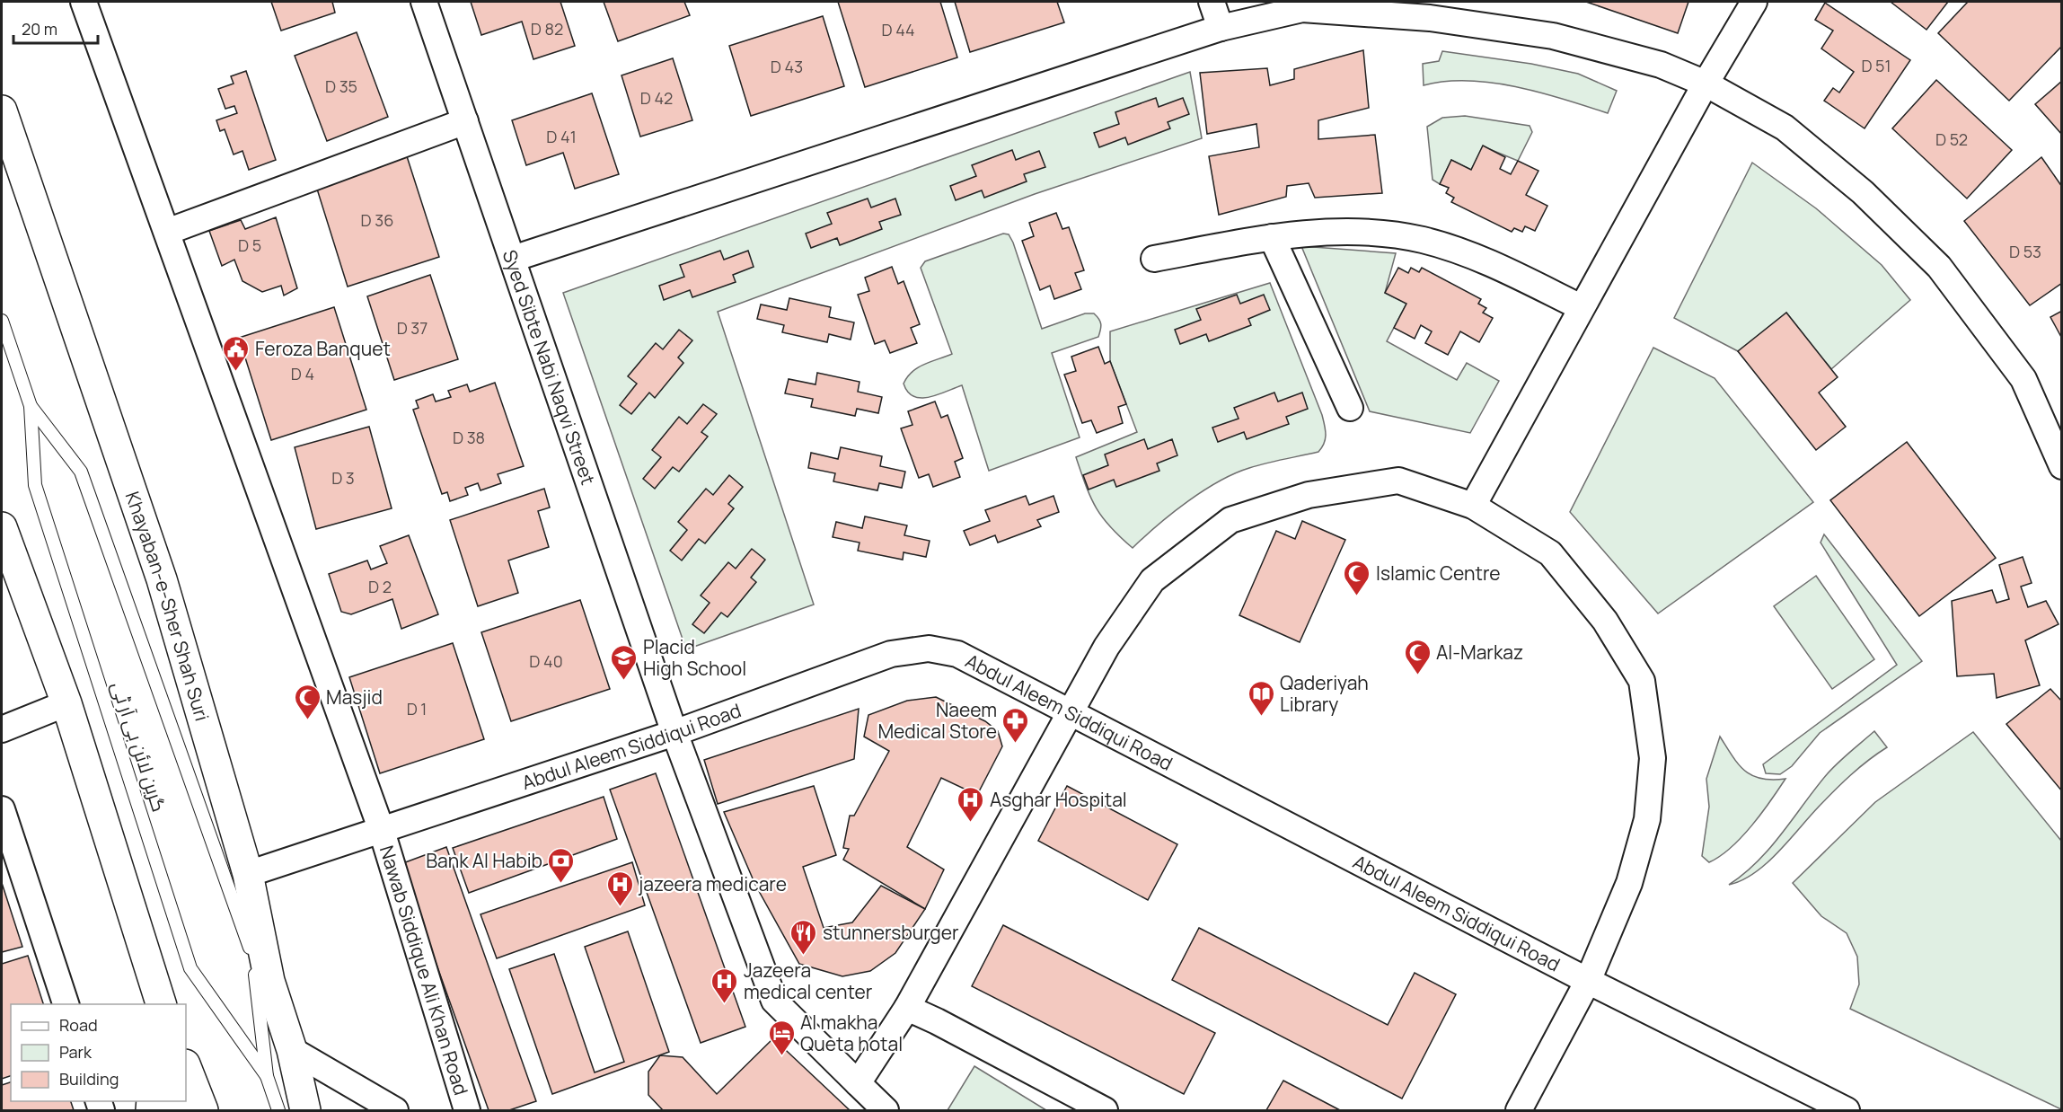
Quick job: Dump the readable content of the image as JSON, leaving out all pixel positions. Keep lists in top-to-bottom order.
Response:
{
  "streets": {
    "main road": ["Khayaban-e-Sher Shah Suri"],
    "street": ["Syed Sibte Nabi Naqvi Street", "Abdul Aleem Siddiqui Road", "Nawab Siddique Ali Khan Road"],
    "lane": ["گرین لائن بی آر ٹی"]
  },
  "crossings": [
    ["Syed Sibte Nabi Naqvi Street", "Abdul Aleem Siddiqui Road"],
    ["Khayaban-e-Sher Shah Suri", "Abdul Aleem Siddiqui Road"],
    ["Khayaban-e-Sher Shah Suri", "گرین لائن بی آر ٹی"],
    ["Abdul Aleem Siddiqui Road", "Nawab Siddique Ali Khan Road"]
  ],
  "places": {
    "public building": ["Feroza Banquet"],
    "mosque": ["Islamic Centre", "Al-Markaz", "Masjid"],
    "school or university": ["Placid High School"],
    "library": ["Qaderiyah Library"],
    "pharmacy": ["Naeem Medical Store"],
    "hospital": ["Asghar Hospital", "jazeera medicare", "Jazeera medical center"],
    "bank": ["Bank Al Habib"],
    "restaurant": ["stunnersburger"],
    "hotel": ["Al makha Queta hotal"]
  },
  "house_numbers": [
    "D 82",
    "D 44",
    "D 51",
    "D 43",
    "D 35",
    "D 42",
    "D 41",
    "D 52",
    "D 36",
    "D 5",
    "D 53",
    "D 37",
    "D 4",
    "D 38",
    "D 3",
    "D 2",
    "D 40",
    "D 1"
  ],
  "legend": ["Road", "Park", "Building"],
  "scale_bar": "20 m"
}
